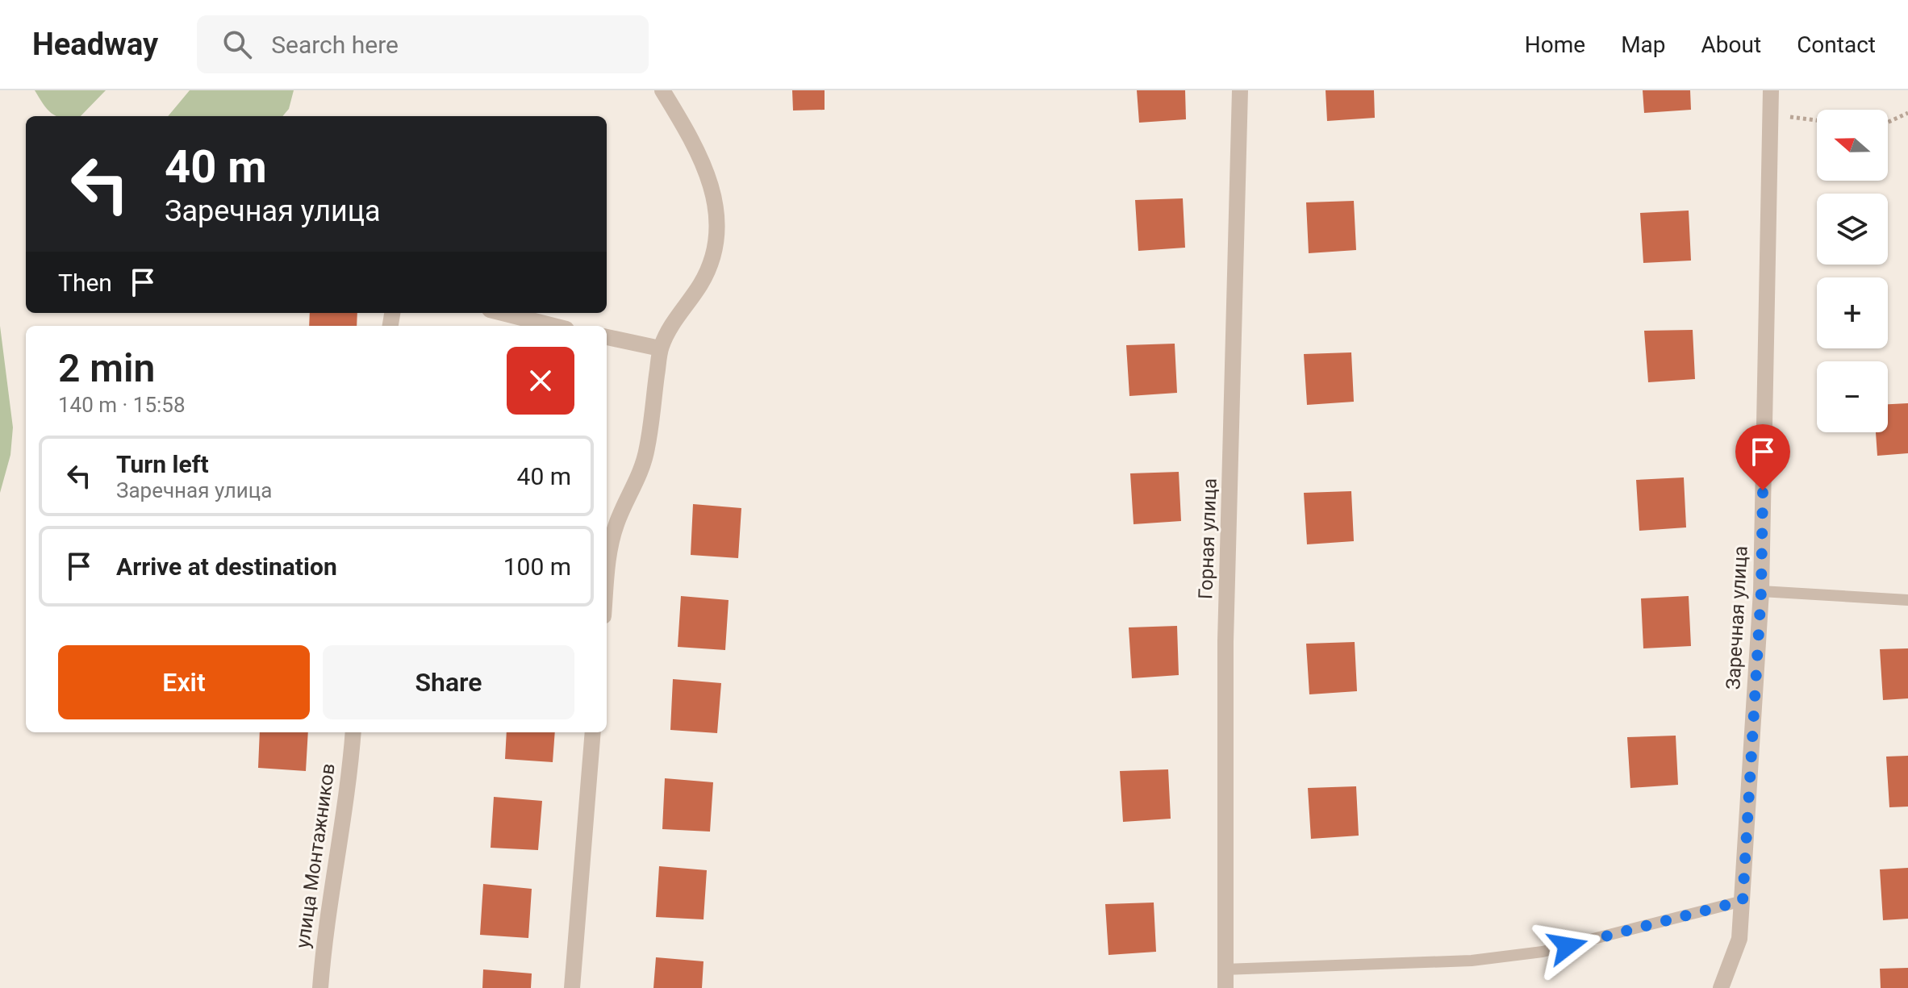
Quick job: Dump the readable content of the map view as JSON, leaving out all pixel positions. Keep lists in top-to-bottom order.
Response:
{
  "streets": {
    "street": ["Горная улица", "Заречная улица", "улица Монтажников"]
  },
  "north": "left",
  "page": {
    "header": "Headway",
    "search": "Search here",
    "nav": [
      "Home",
      "Map",
      "About",
      "Contact"
    ],
    "map_buttons": ["+", "−"],
    "turn": ["40 m", "Заречная улица"],
    "then": "Then",
    "heading": ["2 min", "140 m · 15:58"],
    "list": [
      {
        "name": "Turn left",
        "note": "Заречная улица",
        "value": "40 m"
      },
      {
        "name": "Arrive at destination",
        "value": "100 m"
      }
    ],
    "buttons": ["Exit", "Share"]
  }
}
